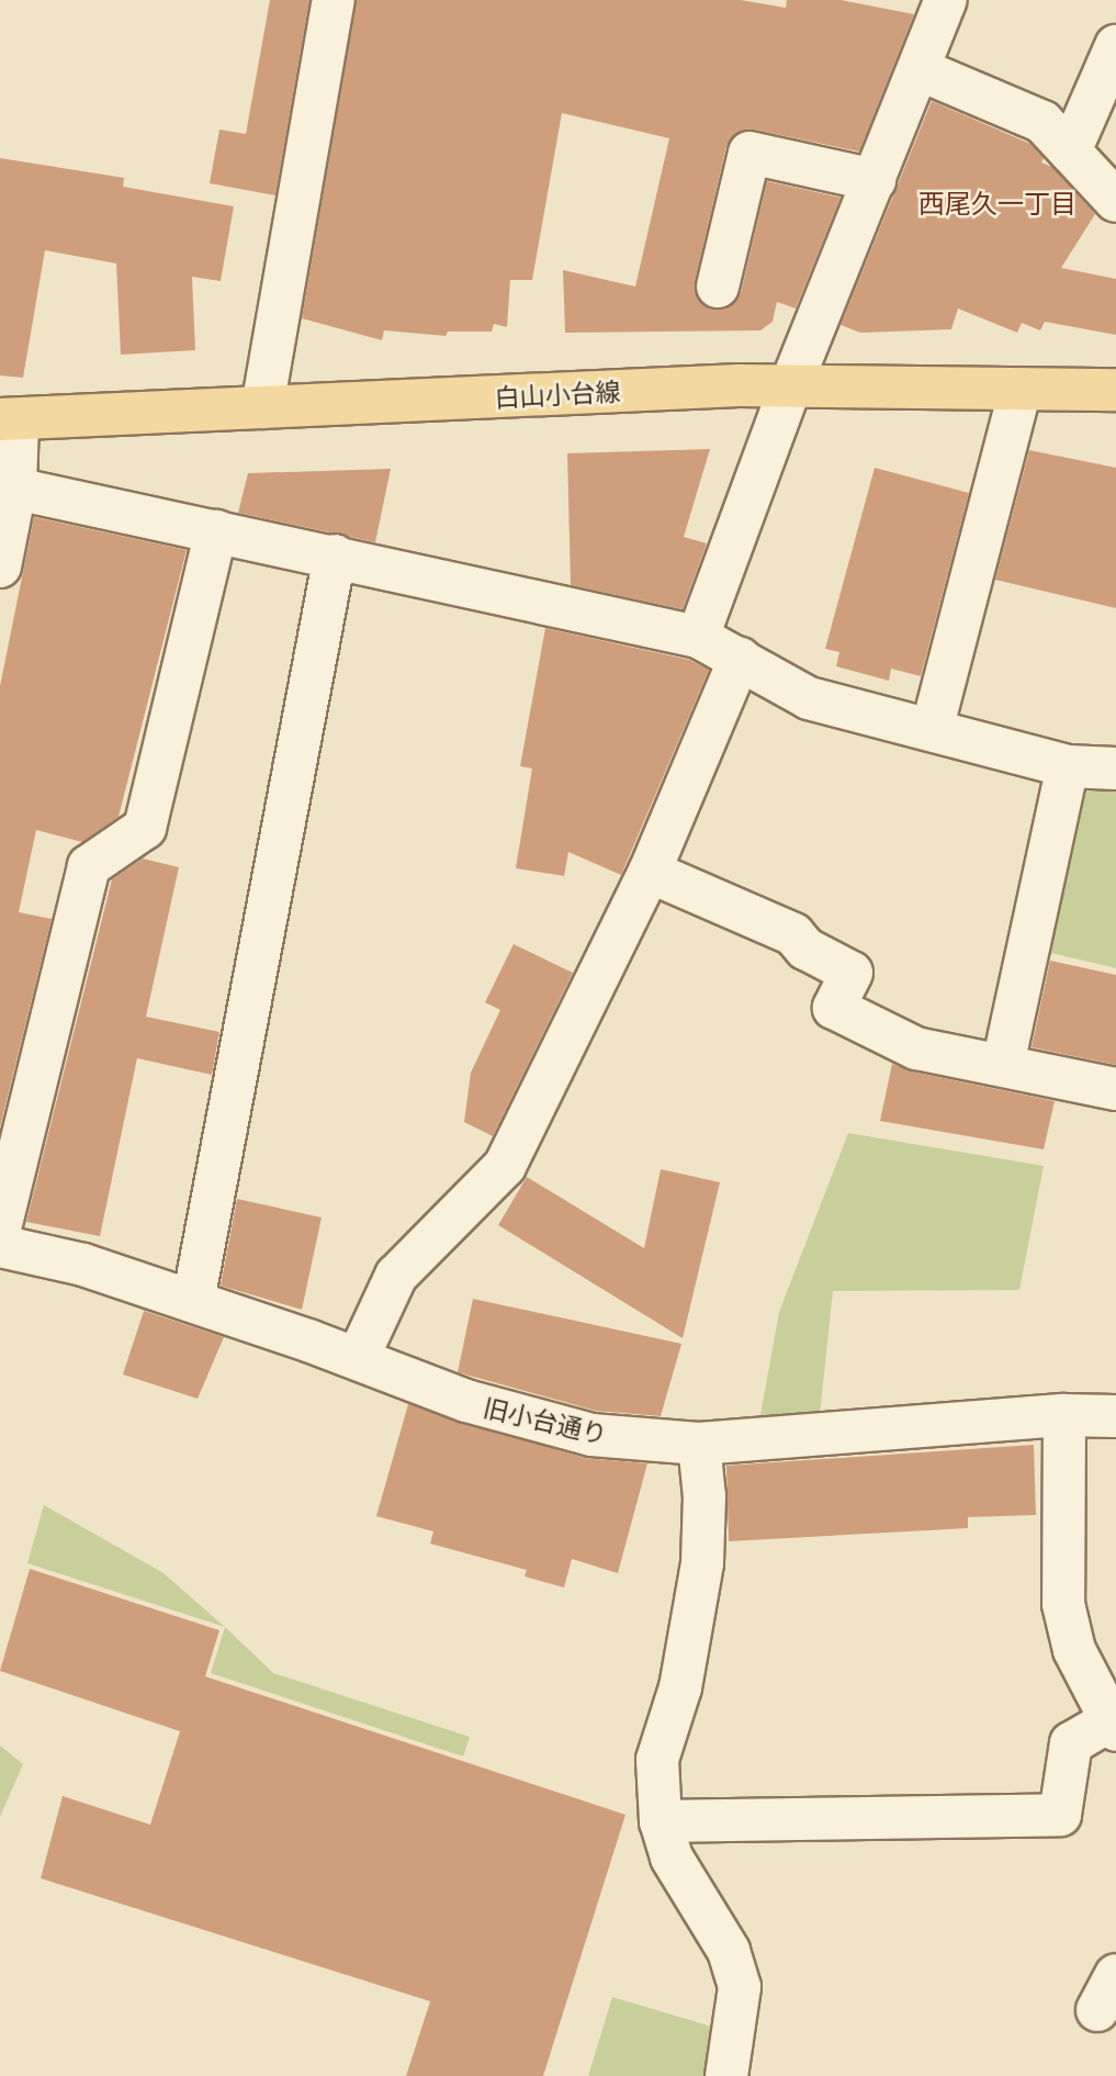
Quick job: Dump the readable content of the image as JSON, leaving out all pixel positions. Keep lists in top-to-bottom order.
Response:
{
  "streets": {
    "main road": ["白山小台線"],
    "street": ["旧小台通り"]
  },
  "districts": ["西尾久一丁目"]
}
